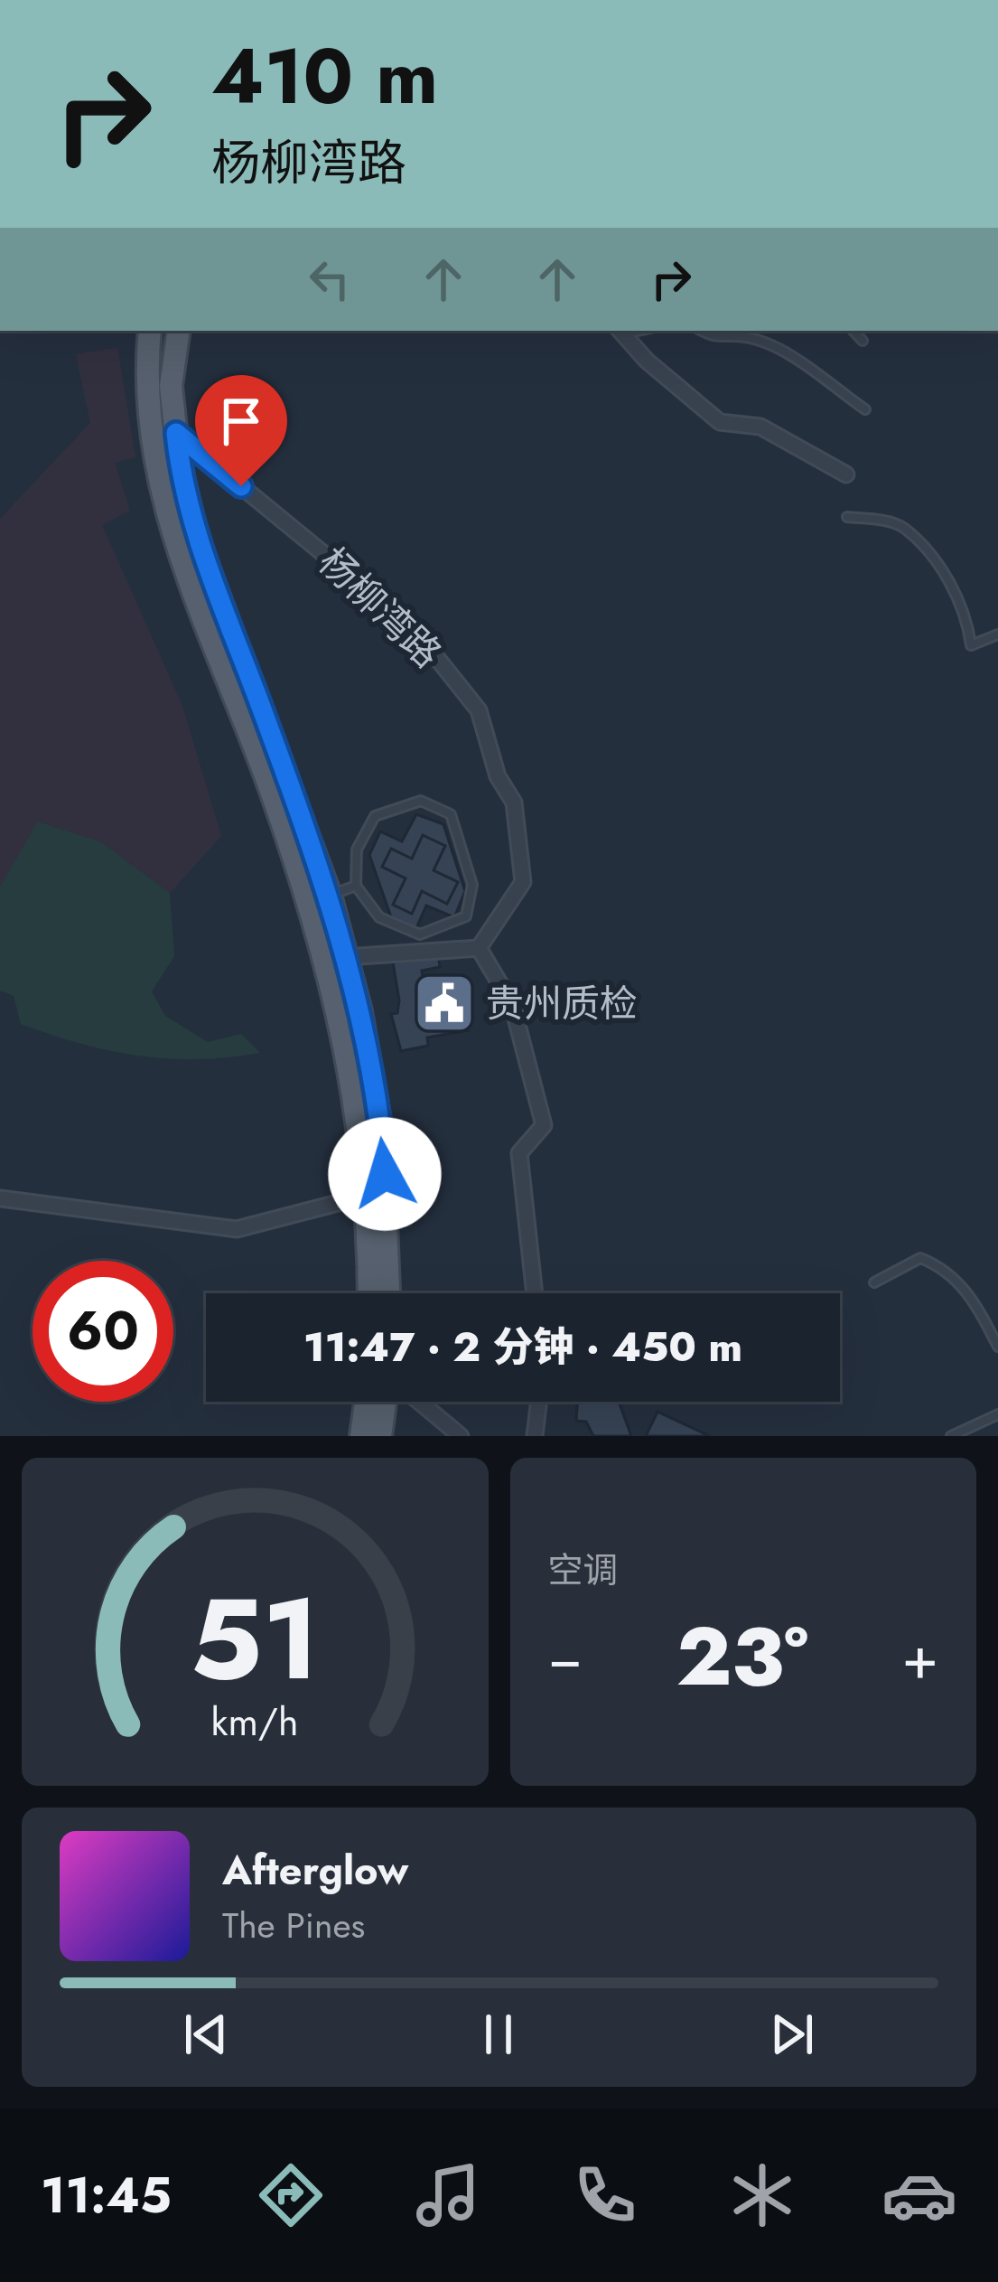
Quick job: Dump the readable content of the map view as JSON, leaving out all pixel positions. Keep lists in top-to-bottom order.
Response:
{
  "streets": {
    "street": ["杨柳湾路"]
  },
  "places": {
    "public building": ["贵州质检"]
  },
  "page": {
    "turn": ["410 m", "杨柳湾路"],
    "limit": "60",
    "trip": "11:47 · 2 分钟 · 450 m",
    "tile": "空调",
    "heat": ["−", "23°", "+"],
    "song": ["Afterglow", "The Pines"],
    "tabs": "11:45",
    "gauge": ["51", "km/h"]
  }
}
